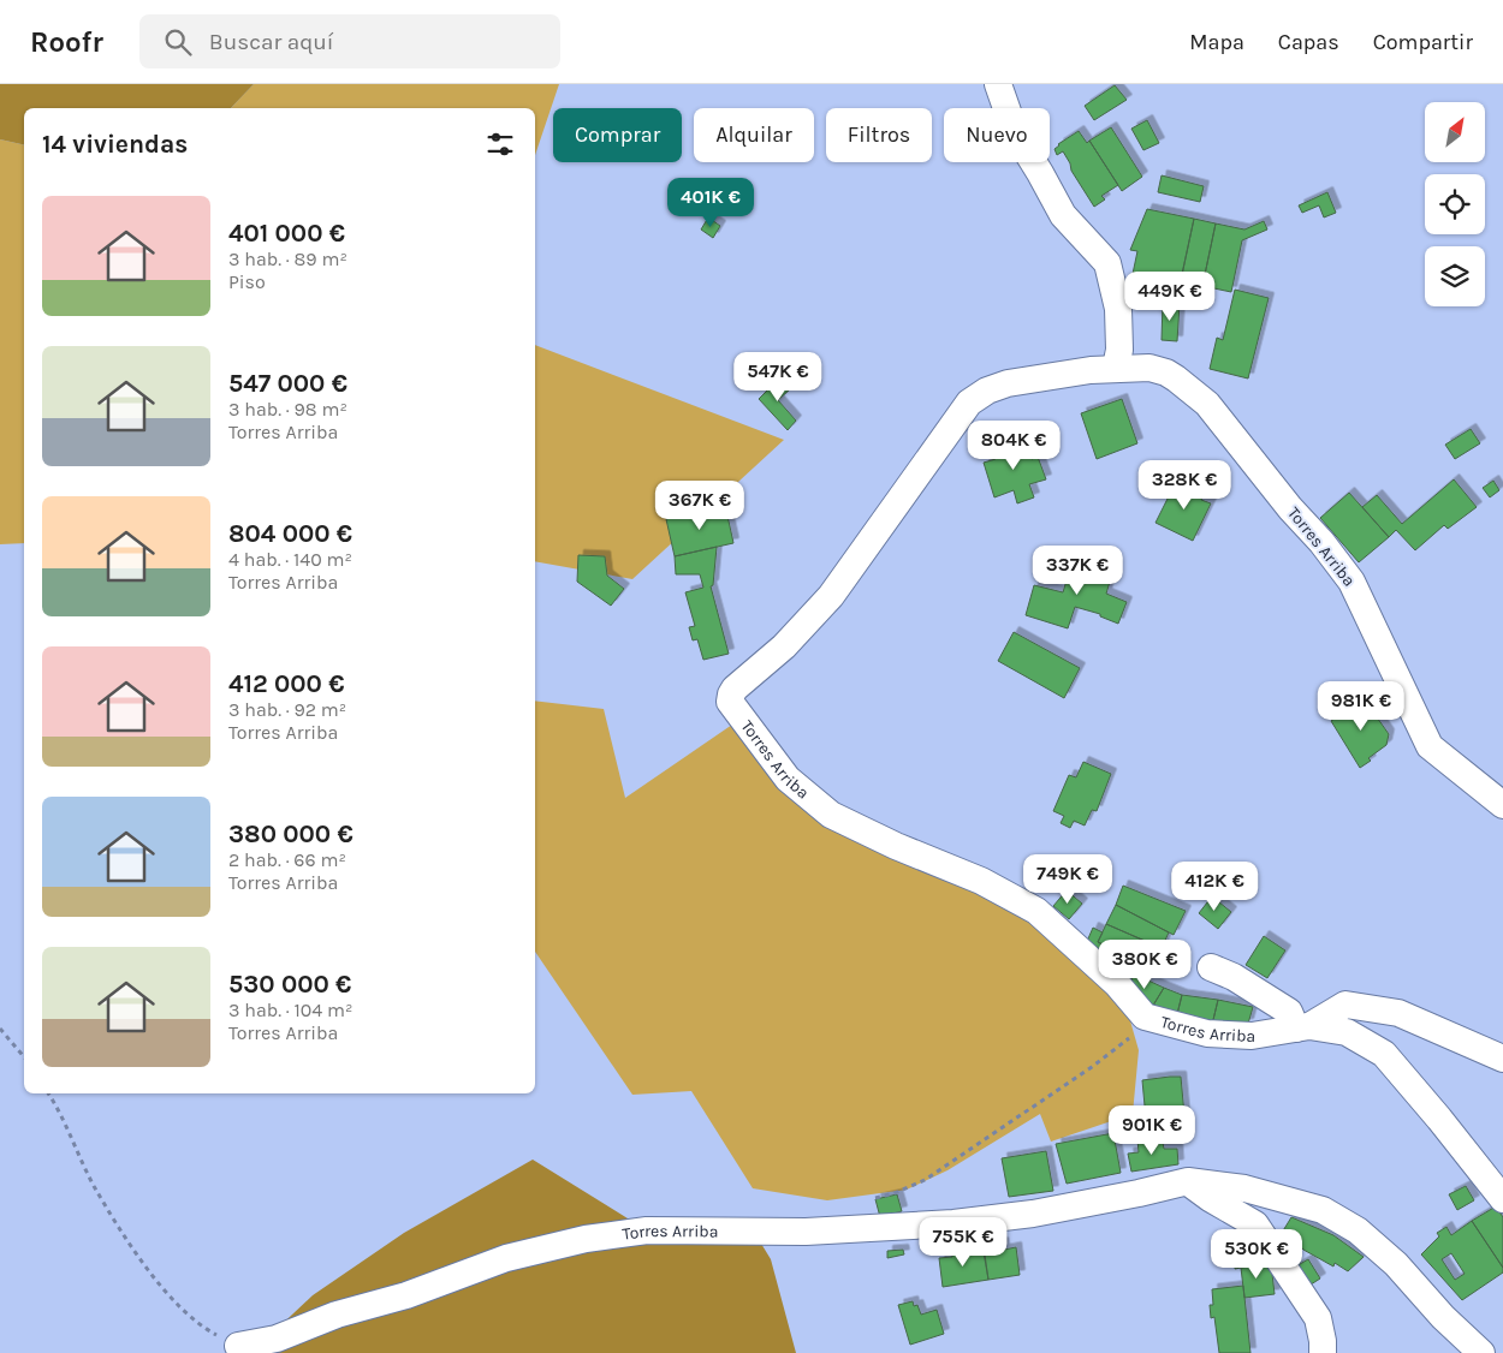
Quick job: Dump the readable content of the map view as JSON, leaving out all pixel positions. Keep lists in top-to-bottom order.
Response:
{
  "streets": {
    "street": ["Torres Arriba"]
  },
  "north": "top right",
  "page": {
    "header": "Roofr",
    "search": "Buscar aquí",
    "nav": ["Mapa", "Capas", "Compartir"],
    "chip": [
      "Comprar",
      "Alquilar",
      "Filtros",
      "Nuevo"
    ],
    "heading": "14 viviendas",
    "price": [
      "401K €",
      "449K €",
      "547K €",
      "804K €",
      "328K €",
      "367K €",
      "337K €",
      "981K €",
      "749K €",
      "412K €",
      "380K €",
      "901K €",
      "755K €",
      "530K €"
    ],
    "list": [
      {
        "name": "401 000 €",
        "note": "3 hab. · 89 m² · Piso"
      },
      {
        "name": "547 000 €",
        "note": "3 hab. · 98 m² · Torres Arriba"
      },
      {
        "name": "804 000 €",
        "note": "4 hab. · 140 m² · Torres Arriba"
      },
      {
        "name": "412 000 €",
        "note": "3 hab. · 92 m² · Torres Arriba"
      },
      {
        "name": "380 000 €",
        "note": "2 hab. · 66 m² · Torres Arriba"
      },
      {
        "name": "530 000 €",
        "note": "3 hab. · 104 m² · Torres Arriba"
      }
    ]
  }
}
